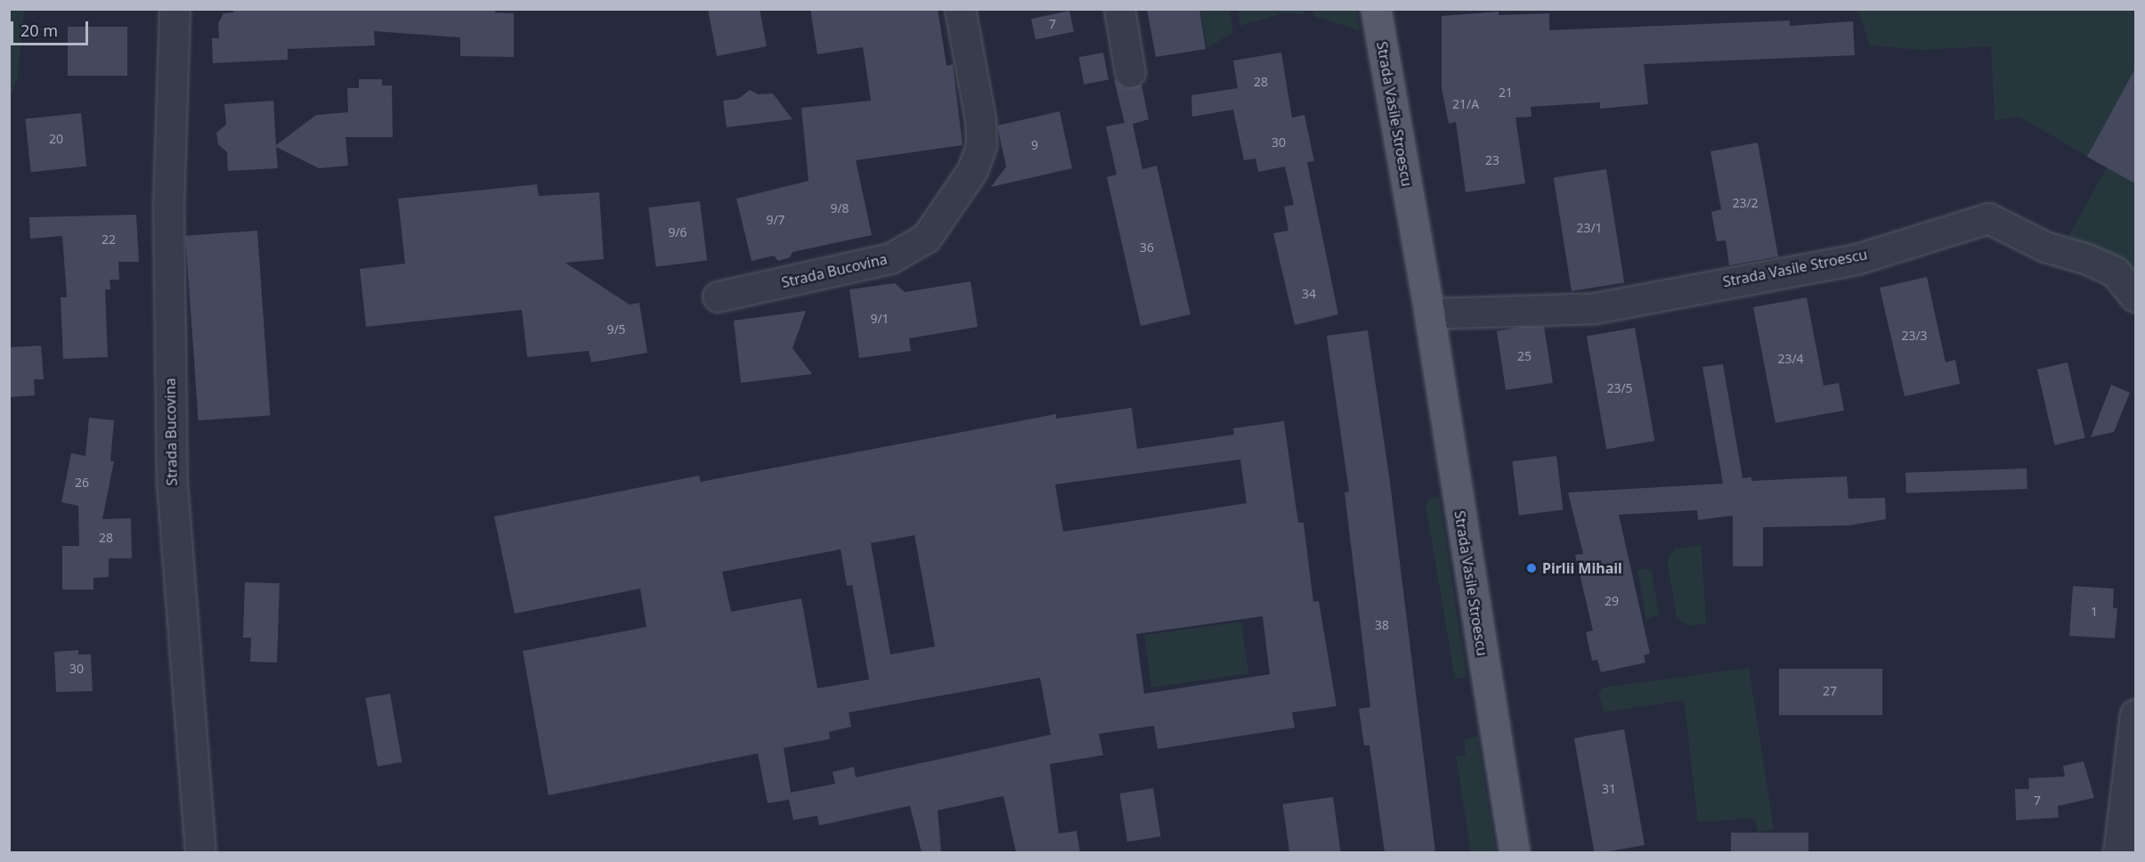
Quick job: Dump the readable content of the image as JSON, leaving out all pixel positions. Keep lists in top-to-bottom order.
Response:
{
  "streets": {
    "main road": ["Strada Vasile Stroescu"],
    "street": ["Strada Bucovina"]
  },
  "places": ["Pirlii Mihail"],
  "house_numbers": [
    "7",
    "28",
    "21",
    "21/A",
    "20",
    "30",
    "9",
    "23",
    "23/2",
    "9/8",
    "9/7",
    "23/1",
    "9/6",
    "22",
    "36",
    "34",
    "9/1",
    "9/5",
    "23/3",
    "25",
    "23/4",
    "23/5",
    "26",
    "28",
    "29",
    "1",
    "38",
    "30",
    "27",
    "31",
    "7"
  ],
  "scale_bar": "20 m"
}
